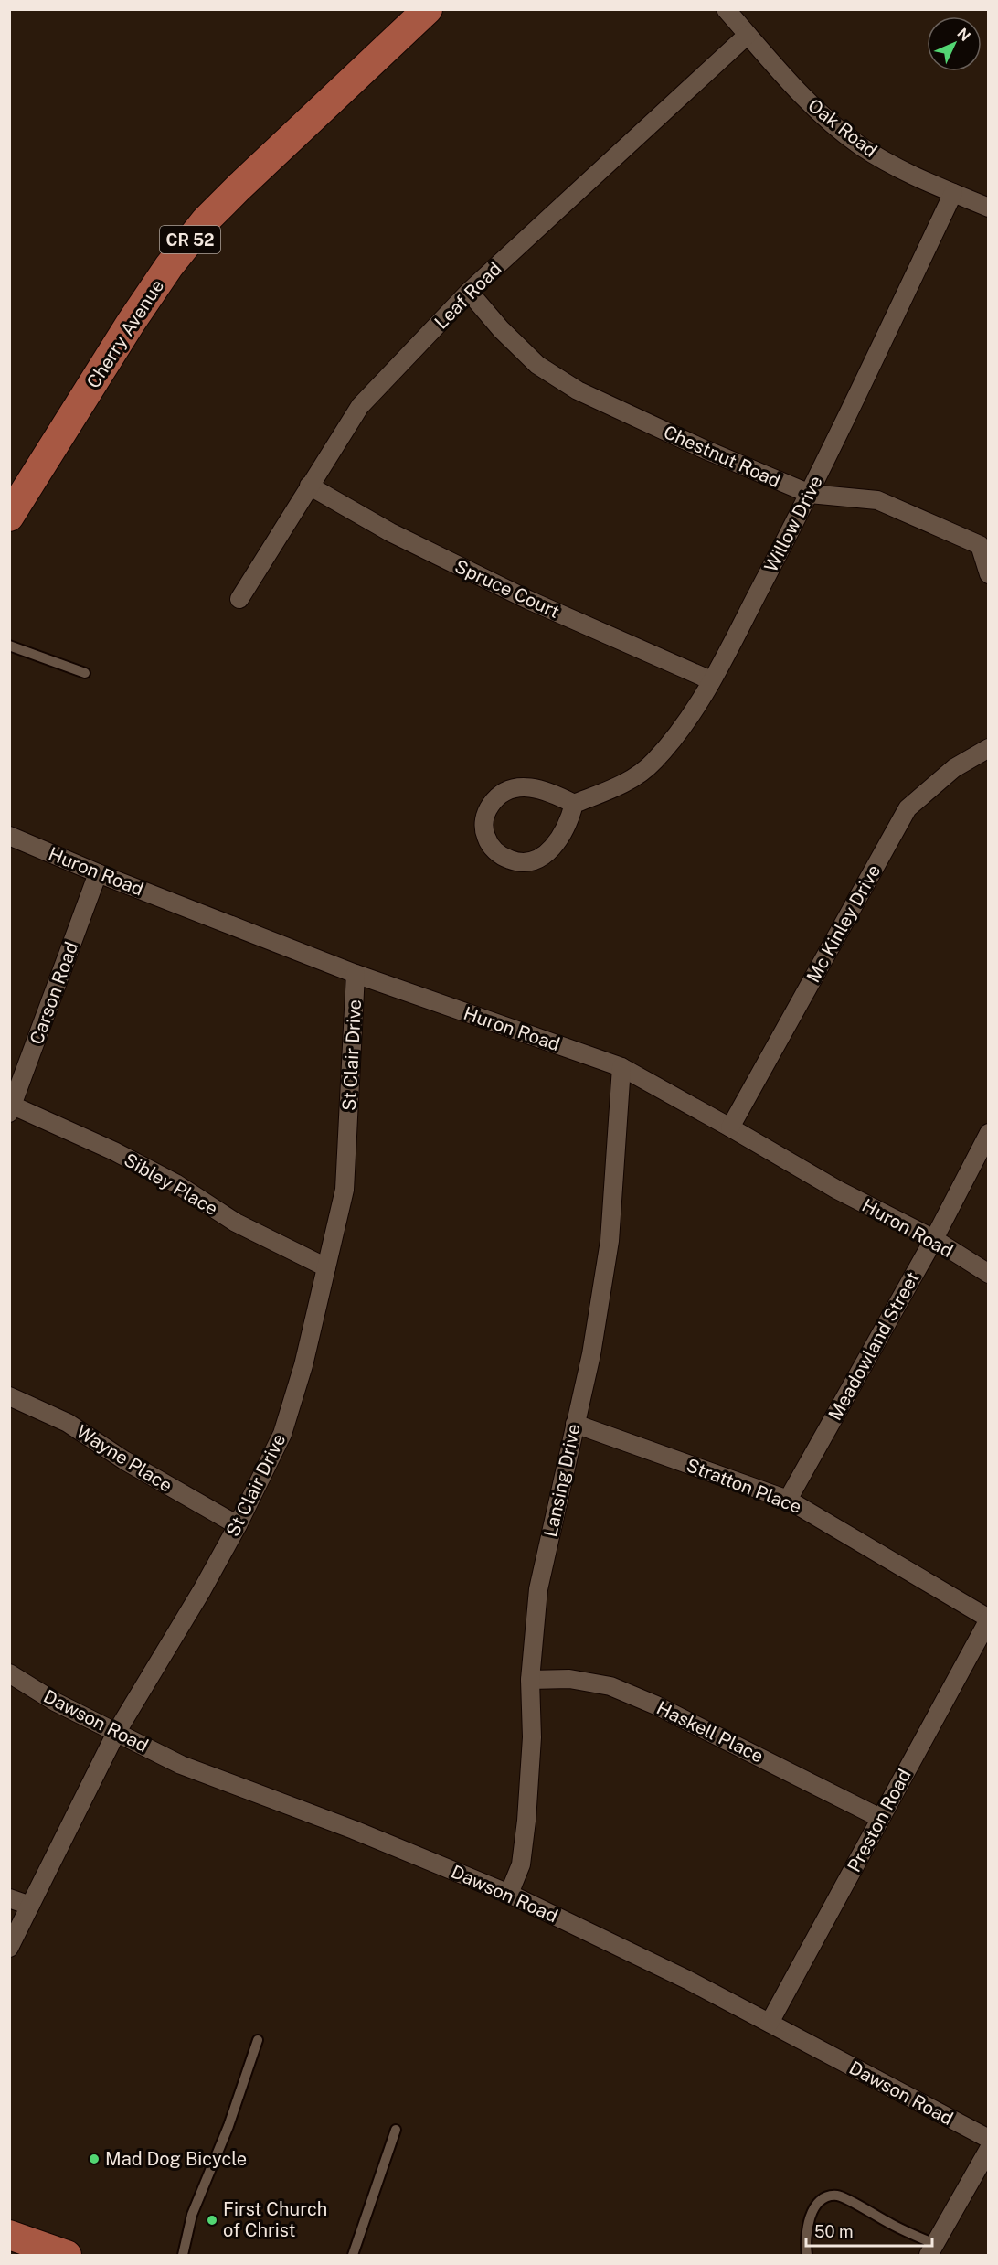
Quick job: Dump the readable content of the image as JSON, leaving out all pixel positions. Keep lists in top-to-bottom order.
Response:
{
  "streets": {
    "main road": ["CR 52", "Cherry Avenue"],
    "street": [
      "Oak Road",
      "Leaf Road",
      "Chestnut Road",
      "Willow Drive",
      "Spruce Court",
      "Huron Road",
      "Mc Kinley Drive",
      "Carson Road",
      "St Clair Drive",
      "Sibley Place",
      "Meadowland Street",
      "Wayne Place",
      "Lansing Drive",
      "Stratton Place",
      "Dawson Road",
      "Haskell Place",
      "Preston Road"
    ]
  },
  "crossings": [
    ["Oak Road", "Leaf Road"],
    ["Oak Road", "Willow Drive"],
    ["Leaf Road", "Chestnut Road"],
    ["Leaf Road", "Spruce Court"],
    ["Chestnut Road", "Willow Drive"],
    ["Willow Drive", "Spruce Court"],
    ["Huron Road", "Mc Kinley Drive"],
    ["Huron Road", "Carson Road"],
    ["Huron Road", "St Clair Drive"],
    ["Huron Road", "Meadowland Street"],
    ["Huron Road", "Lansing Drive"],
    ["Carson Road", "Sibley Place"],
    ["St Clair Drive", "Sibley Place"],
    ["St Clair Drive", "Wayne Place"],
    ["St Clair Drive", "Dawson Road"],
    ["Meadowland Street", "Stratton Place"],
    ["Lansing Drive", "Stratton Place"],
    ["Lansing Drive", "Dawson Road"],
    ["Lansing Drive", "Haskell Place"],
    ["Stratton Place", "Preston Road"],
    ["Dawson Road", "Preston Road"],
    ["Haskell Place", "Preston Road"]
  ],
  "places": ["Mad Dog Bicycle", "First Church of Christ"],
  "scale_bar": "50 m",
  "north": "top right"
}
